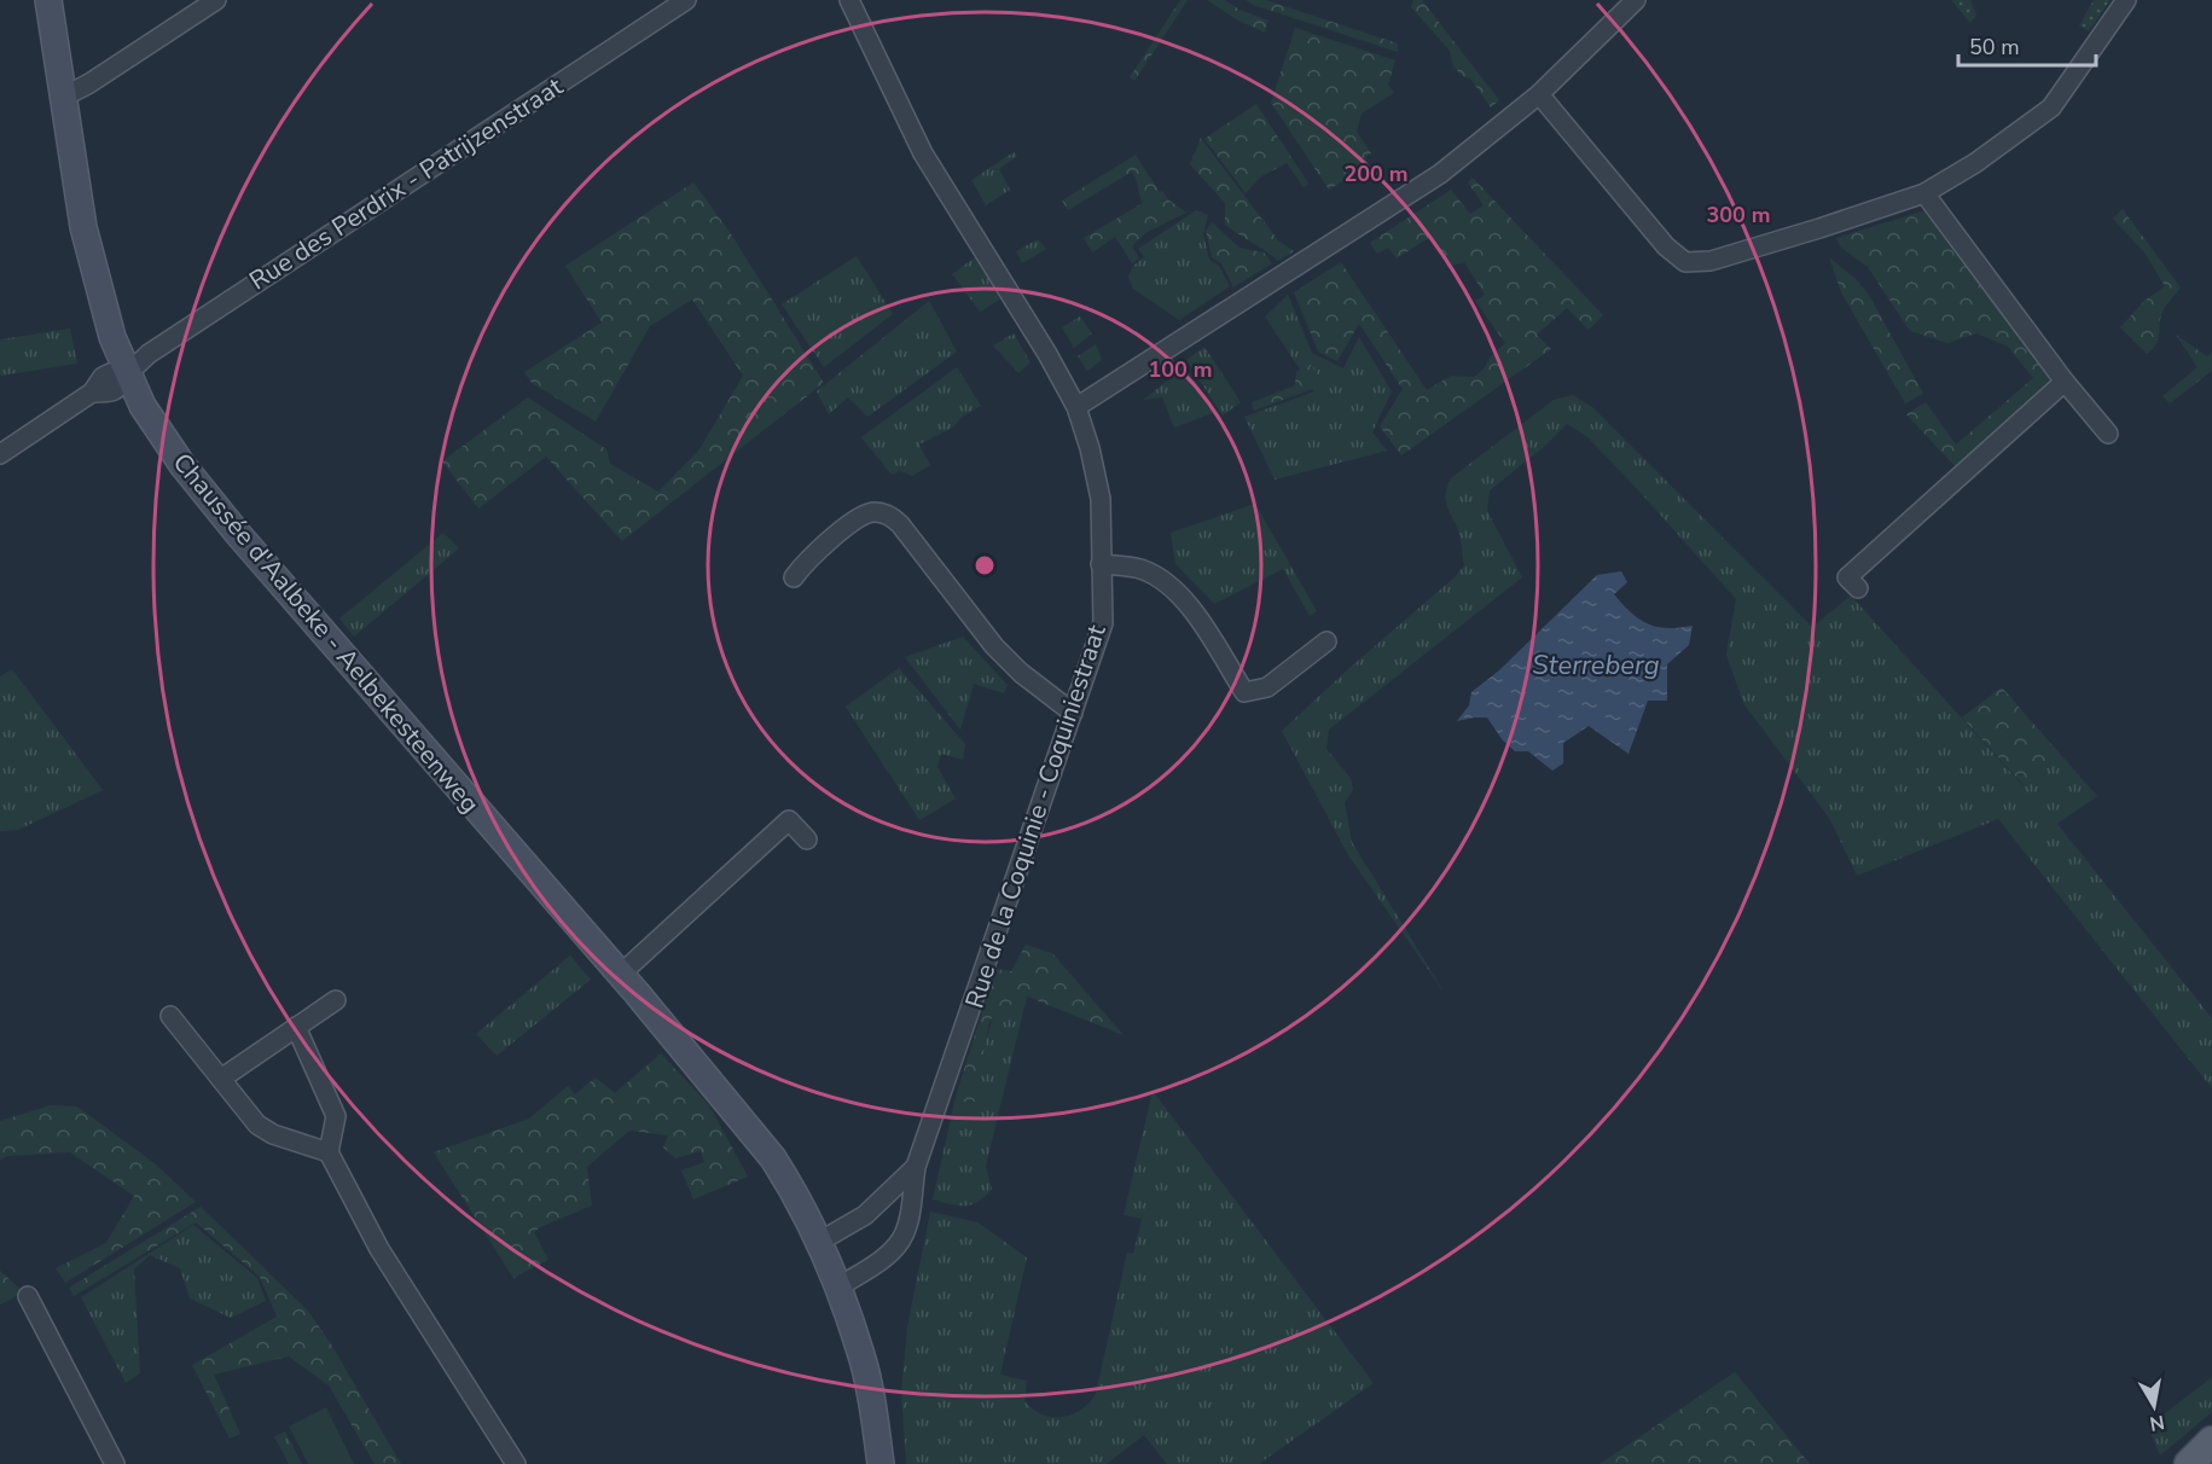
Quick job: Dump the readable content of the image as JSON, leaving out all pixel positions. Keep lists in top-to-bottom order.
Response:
{
  "streets": {
    "main road": ["Chaussée d'Aalbeke - Aelbekesteenweg"],
    "street": ["Rue des Perdrix - Patrijzenstraat", "Rue de la Coquinie - Coquiniestraat"]
  },
  "crossings": [
    ["Rue des Perdrix - Patrijzenstraat", "Chaussée d'Aalbeke - Aelbekesteenweg"],
    ["Chaussée d'Aalbeke - Aelbekesteenweg", "Rue de la Coquinie - Coquiniestraat"]
  ],
  "water": ["Sterreberg"],
  "scale_bar": "50 m",
  "north": "bottom",
  "rings": ["200 m", "300 m", "100 m"]
}
